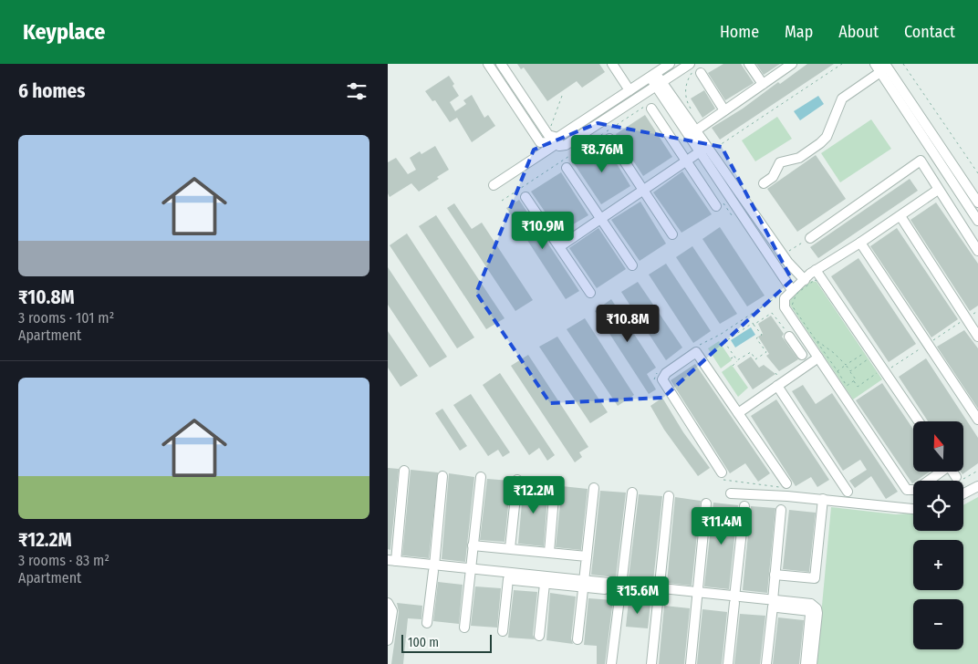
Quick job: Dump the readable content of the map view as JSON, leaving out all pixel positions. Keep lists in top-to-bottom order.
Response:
{
  "scale_bar": "100 m",
  "north": "top",
  "page": {
    "header": "Keyplace",
    "nav": [
      "Home",
      "Map",
      "About",
      "Contact"
    ],
    "heading": "6 homes",
    "list": [
      {
        "name": "₹10.8M",
        "note": "3 rooms · 101 m² · Apartment"
      },
      {
        "name": "₹12.2M",
        "note": "3 rooms · 83 m² · Apartment"
      }
    ],
    "price": [
      "₹8.76M",
      "₹10.9M",
      "₹10.8M",
      "₹12.2M",
      "₹11.4M",
      "₹15.6M"
    ],
    "map_buttons": ["+", "−"],
    "scale": "100 m"
  }
}
